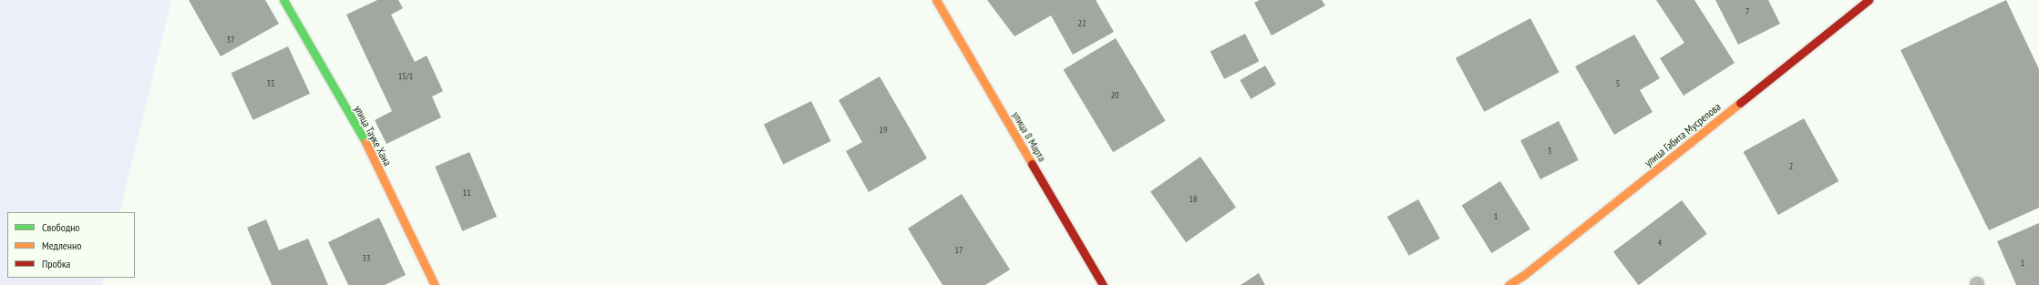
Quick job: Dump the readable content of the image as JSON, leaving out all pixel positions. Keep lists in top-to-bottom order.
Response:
{
  "streets": {
    "street": ["улица Габита Мусрепова", "улица Тауке Хана", "улица 8 Марта"]
  },
  "house_numbers": [
    "7",
    "22",
    "37",
    "15/1",
    "35",
    "5",
    "20",
    "19",
    "3",
    "2",
    "11",
    "18",
    "1",
    "4",
    "17",
    "33",
    "1"
  ],
  "legend": ["Свободно", "Медленно", "Пробка"]
}
